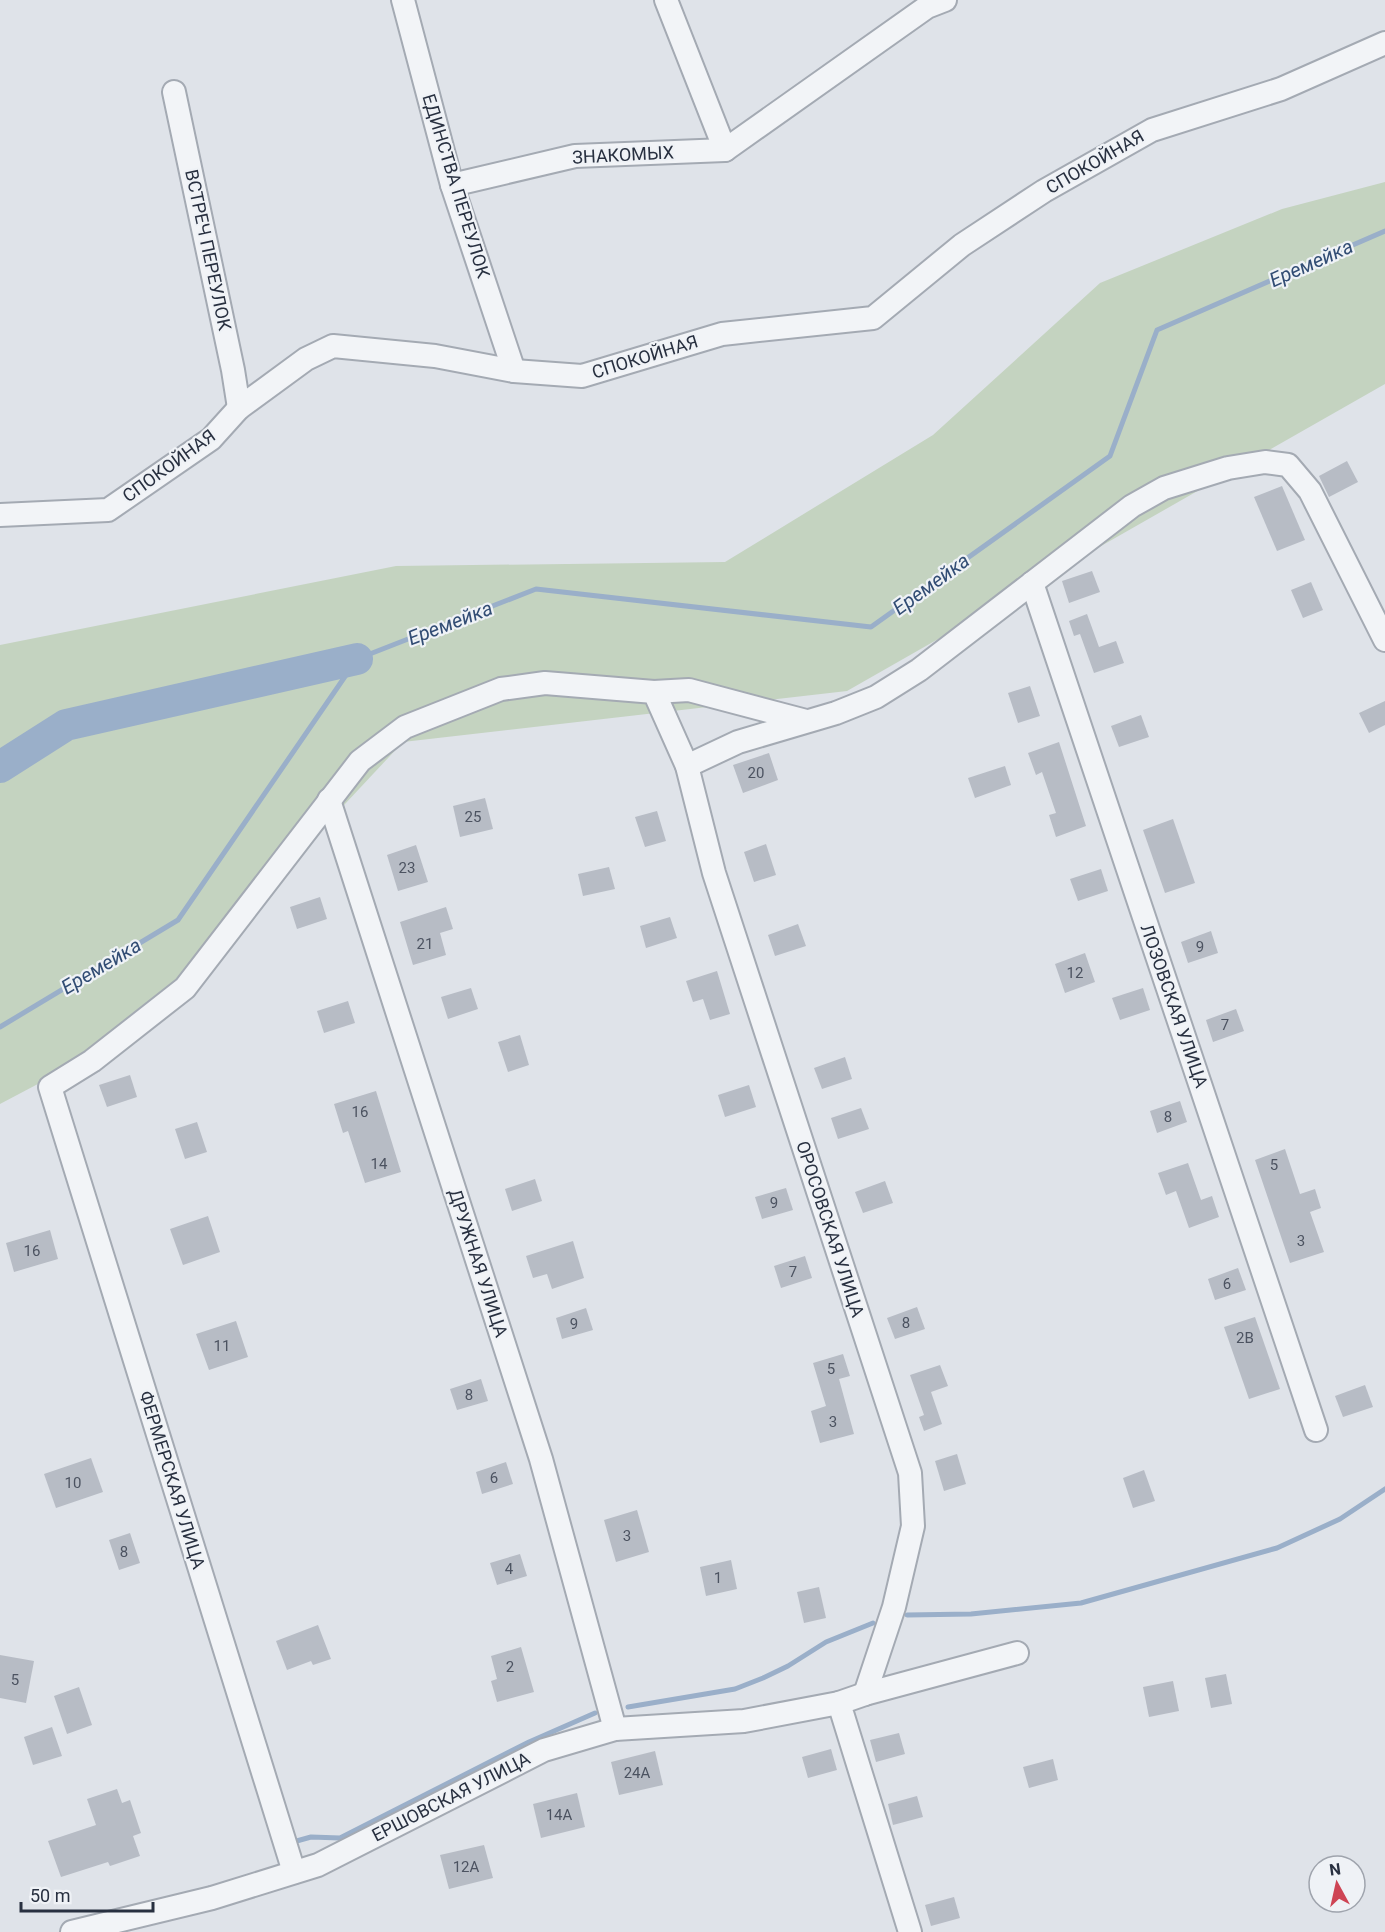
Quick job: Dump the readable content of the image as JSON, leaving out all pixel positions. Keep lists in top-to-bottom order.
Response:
{
  "streets": {
    "street": [
      "ЗНАКОМЫХ",
      "СПОКОЙНАЯ",
      "ЕДИНСТВА ПЕРЕУЛОК",
      "ВСТРЕЧ ПЕРЕУЛОК",
      "ЛОЗОВСКАЯ УЛИЦА",
      "ОРОСОВСКАЯ УЛИЦА",
      "ДРУЖНАЯ УЛИЦА",
      "ФЕРМЕРСКАЯ УЛИЦА",
      "ЕРШОВСКАЯ УЛИЦА"
    ]
  },
  "crossings": [
    ["ЗНАКОМЫХ", "ЕДИНСТВА ПЕРЕУЛОК"],
    ["СПОКОЙНАЯ", "ЕДИНСТВА ПЕРЕУЛОК"],
    ["СПОКОЙНАЯ", "ВСТРЕЧ ПЕРЕУЛОК"],
    ["ОРОСОВСКАЯ УЛИЦА", "ЕРШОВСКАЯ УЛИЦА"],
    ["ДРУЖНАЯ УЛИЦА", "ФЕРМЕРСКАЯ УЛИЦА"],
    ["ДРУЖНАЯ УЛИЦА", "ЕРШОВСКАЯ УЛИЦА"],
    ["ФЕРМЕРСКАЯ УЛИЦА", "ЕРШОВСКАЯ УЛИЦА"]
  ],
  "water": ["Еремейка"],
  "house_numbers": [
    "20",
    "25",
    "23",
    "21",
    "9",
    "12",
    "7",
    "16",
    "8",
    "14",
    "5",
    "9",
    "3",
    "16",
    "7",
    "6",
    "8",
    "9",
    "2В",
    "11",
    "5",
    "8",
    "3",
    "6",
    "10",
    "3",
    "8",
    "4",
    "1",
    "2",
    "5",
    "24А",
    "14А",
    "12А"
  ],
  "scale_bar": "50 m",
  "north": "top"
}
